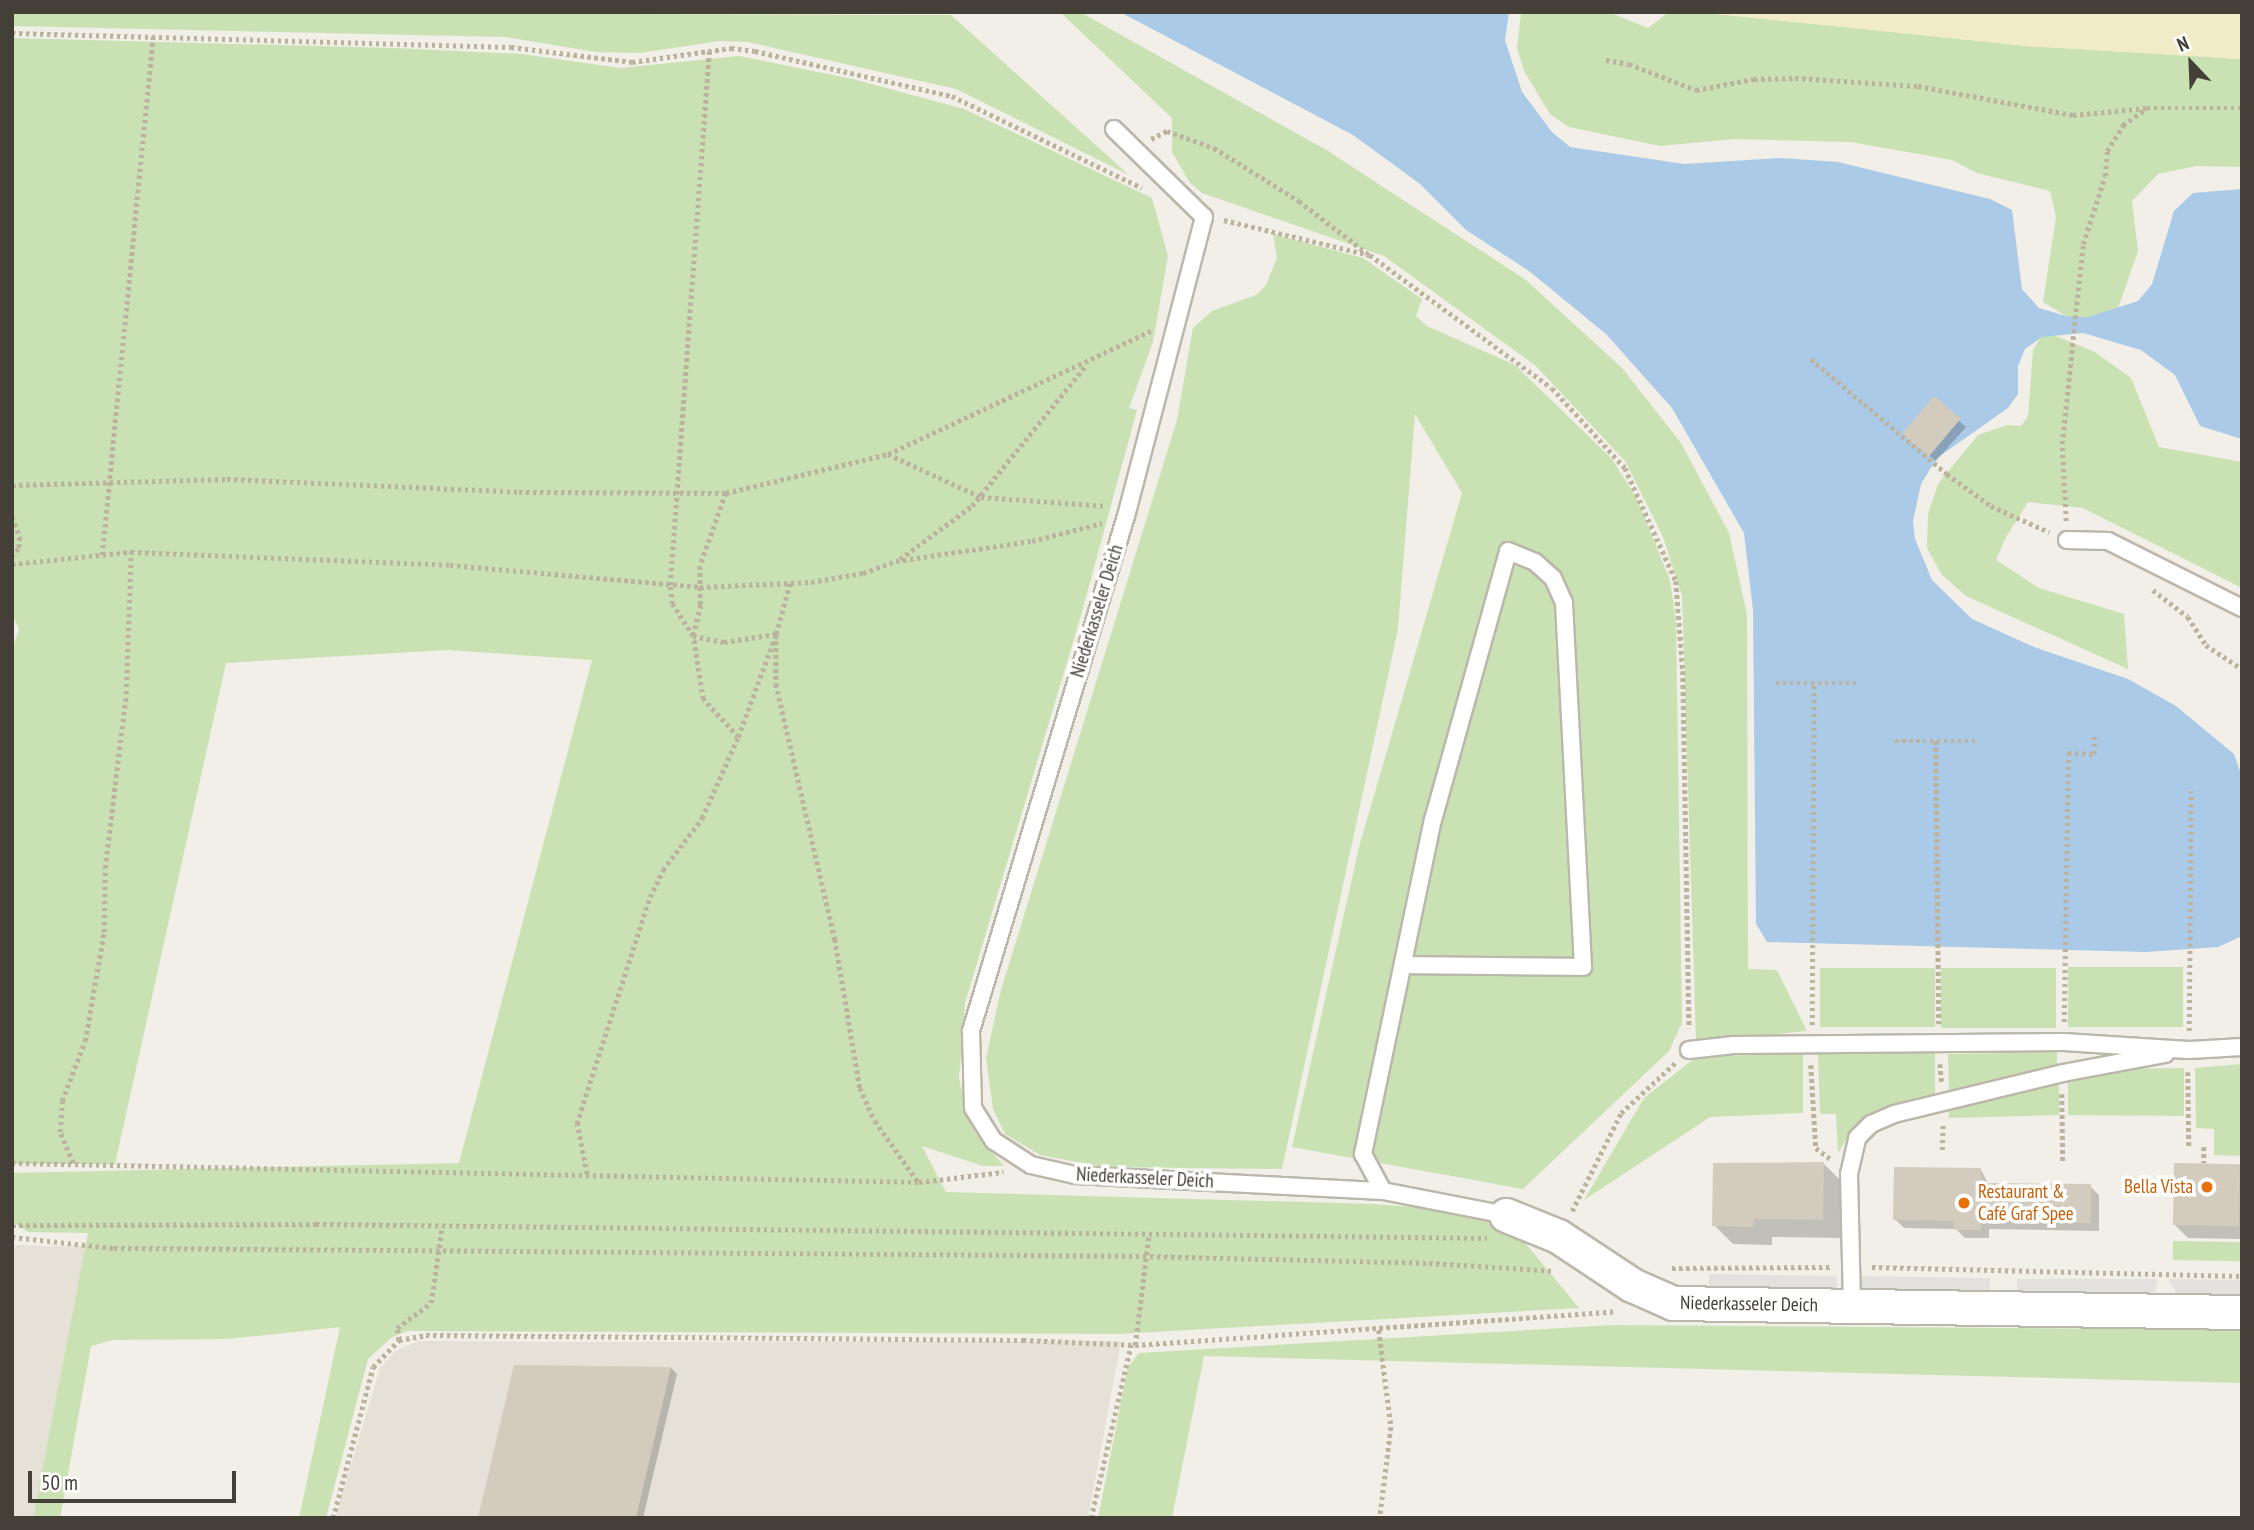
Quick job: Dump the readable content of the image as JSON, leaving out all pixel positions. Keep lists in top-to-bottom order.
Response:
{
  "streets": {
    "street": ["Niederkasseler Deich"]
  },
  "places": ["Bella Vista", "Restaurant & Café Graf Spee"],
  "scale_bar": "50 m",
  "north": "top left"
}
